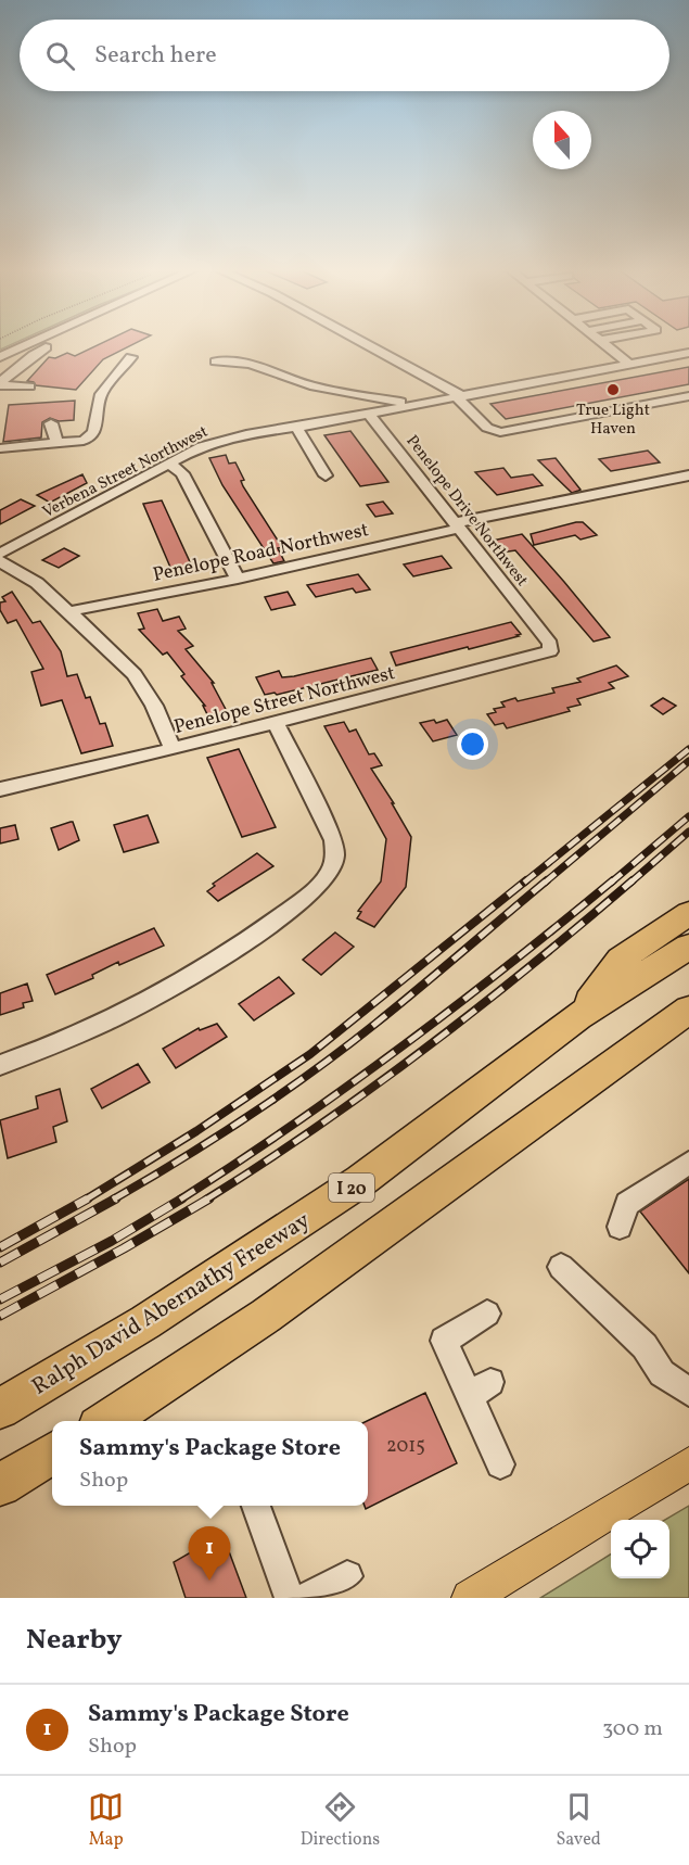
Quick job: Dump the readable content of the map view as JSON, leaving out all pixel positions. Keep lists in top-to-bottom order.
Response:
{
  "streets": {
    "highway": ["I 20", "Ralph David Abernathy Freeway"],
    "street": [
      "Verbena Street Northwest",
      "Penelope Drive Northwest",
      "Penelope Road Northwest",
      "Penelope Street Northwest"
    ]
  },
  "crossings": [
    ["Verbena Street Northwest", "Penelope Drive Northwest"],
    ["Penelope Drive Northwest", "Penelope Road Northwest"],
    ["Penelope Drive Northwest", "Penelope Street Northwest"]
  ],
  "places": ["True Light Haven"],
  "house_numbers": ["2015"],
  "north": "top",
  "page": {
    "search": "Search here",
    "popup": ["Sammy's Package Store", "Shop"],
    "pins": "1",
    "heading": "Nearby",
    "list": [
      {
        "mark": "1",
        "name": "Sammy's Package Store",
        "note": "Shop",
        "value": "300 m"
      }
    ],
    "nav": ["Map", "Directions", "Saved"]
  }
}
